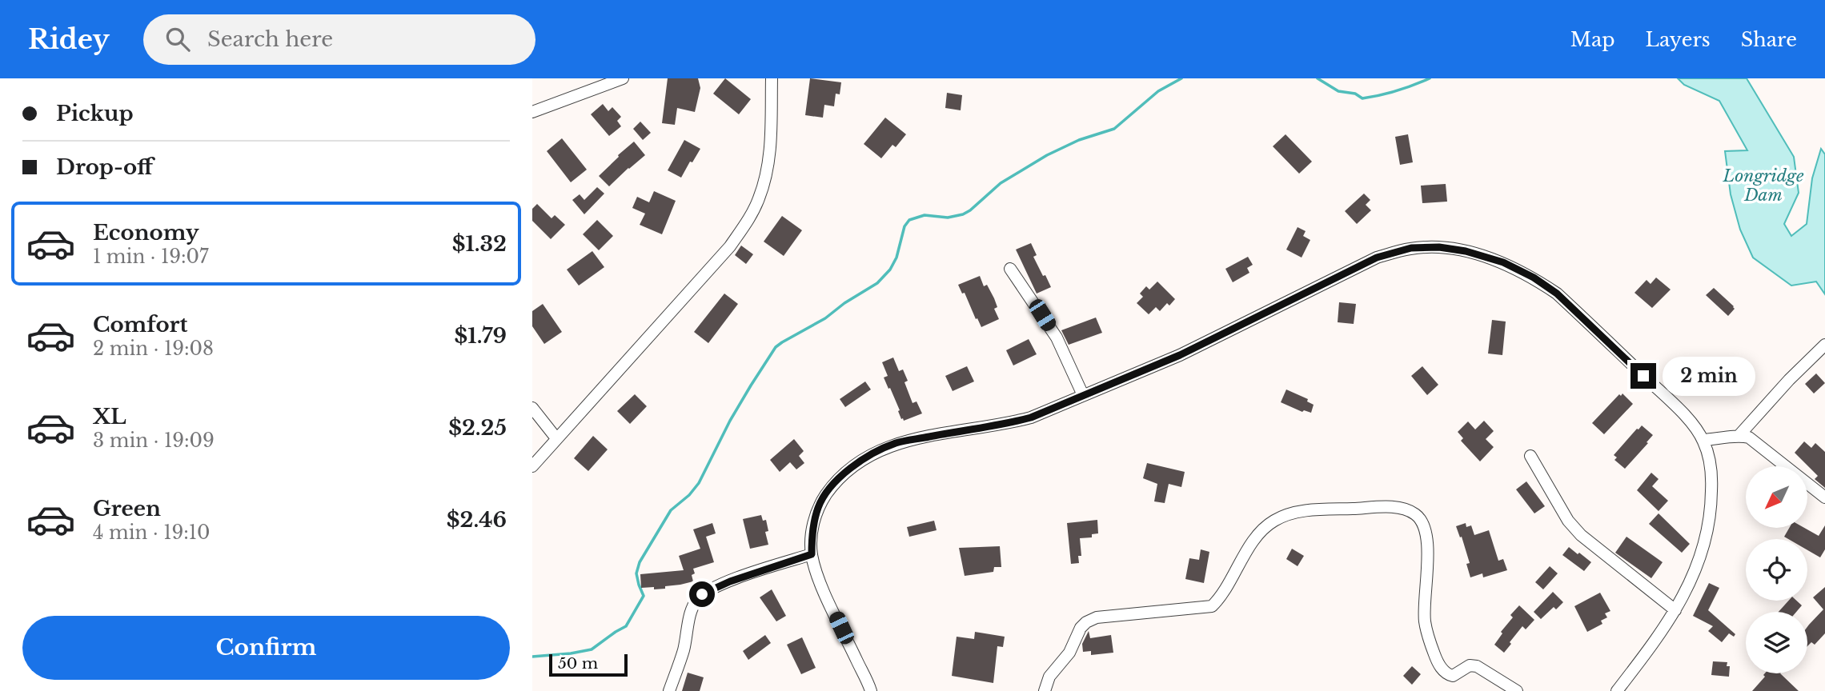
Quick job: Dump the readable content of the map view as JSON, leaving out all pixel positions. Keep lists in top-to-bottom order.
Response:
{
  "water": ["Longridge Dam"],
  "scale_bar": "50 m",
  "north": "bottom left",
  "page": {
    "header": "Ridey",
    "search": "Search here",
    "nav": ["Map", "Layers", "Share"],
    "banner": ["Pickup", "Drop-off"],
    "list": [
      {
        "name": "Economy",
        "note": "1 min · 19:07",
        "value": "$1.32"
      },
      {
        "name": "Comfort",
        "note": "2 min · 19:08",
        "value": "$1.79"
      },
      {
        "name": "XL",
        "note": "3 min · 19:09",
        "value": "$2.25"
      },
      {
        "name": "Green",
        "note": "4 min · 19:10",
        "value": "$2.46"
      }
    ],
    "bubble": "2 min",
    "buttons": "Confirm",
    "scale": "50 m"
  }
}
